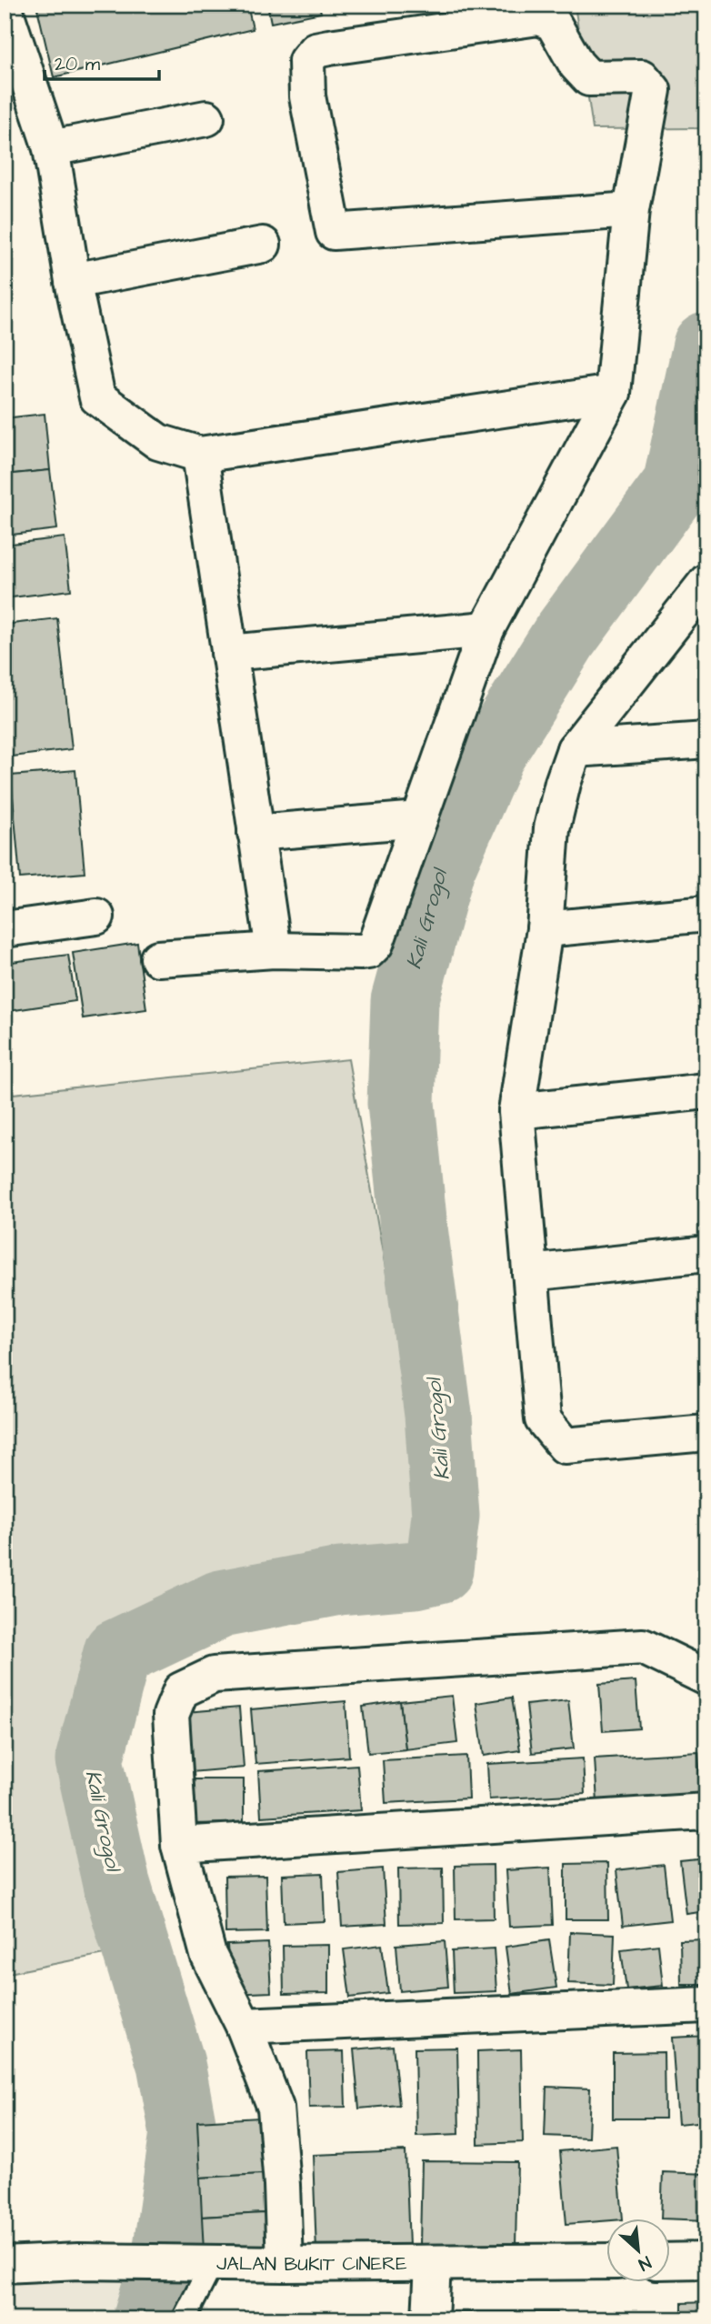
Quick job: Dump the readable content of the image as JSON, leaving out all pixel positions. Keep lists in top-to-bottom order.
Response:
{
  "streets": {
    "street": ["JALAN BUKIT CINERE"]
  },
  "water": ["Kali Grogol"],
  "scale_bar": "20 m",
  "north": "bottom right"
}
